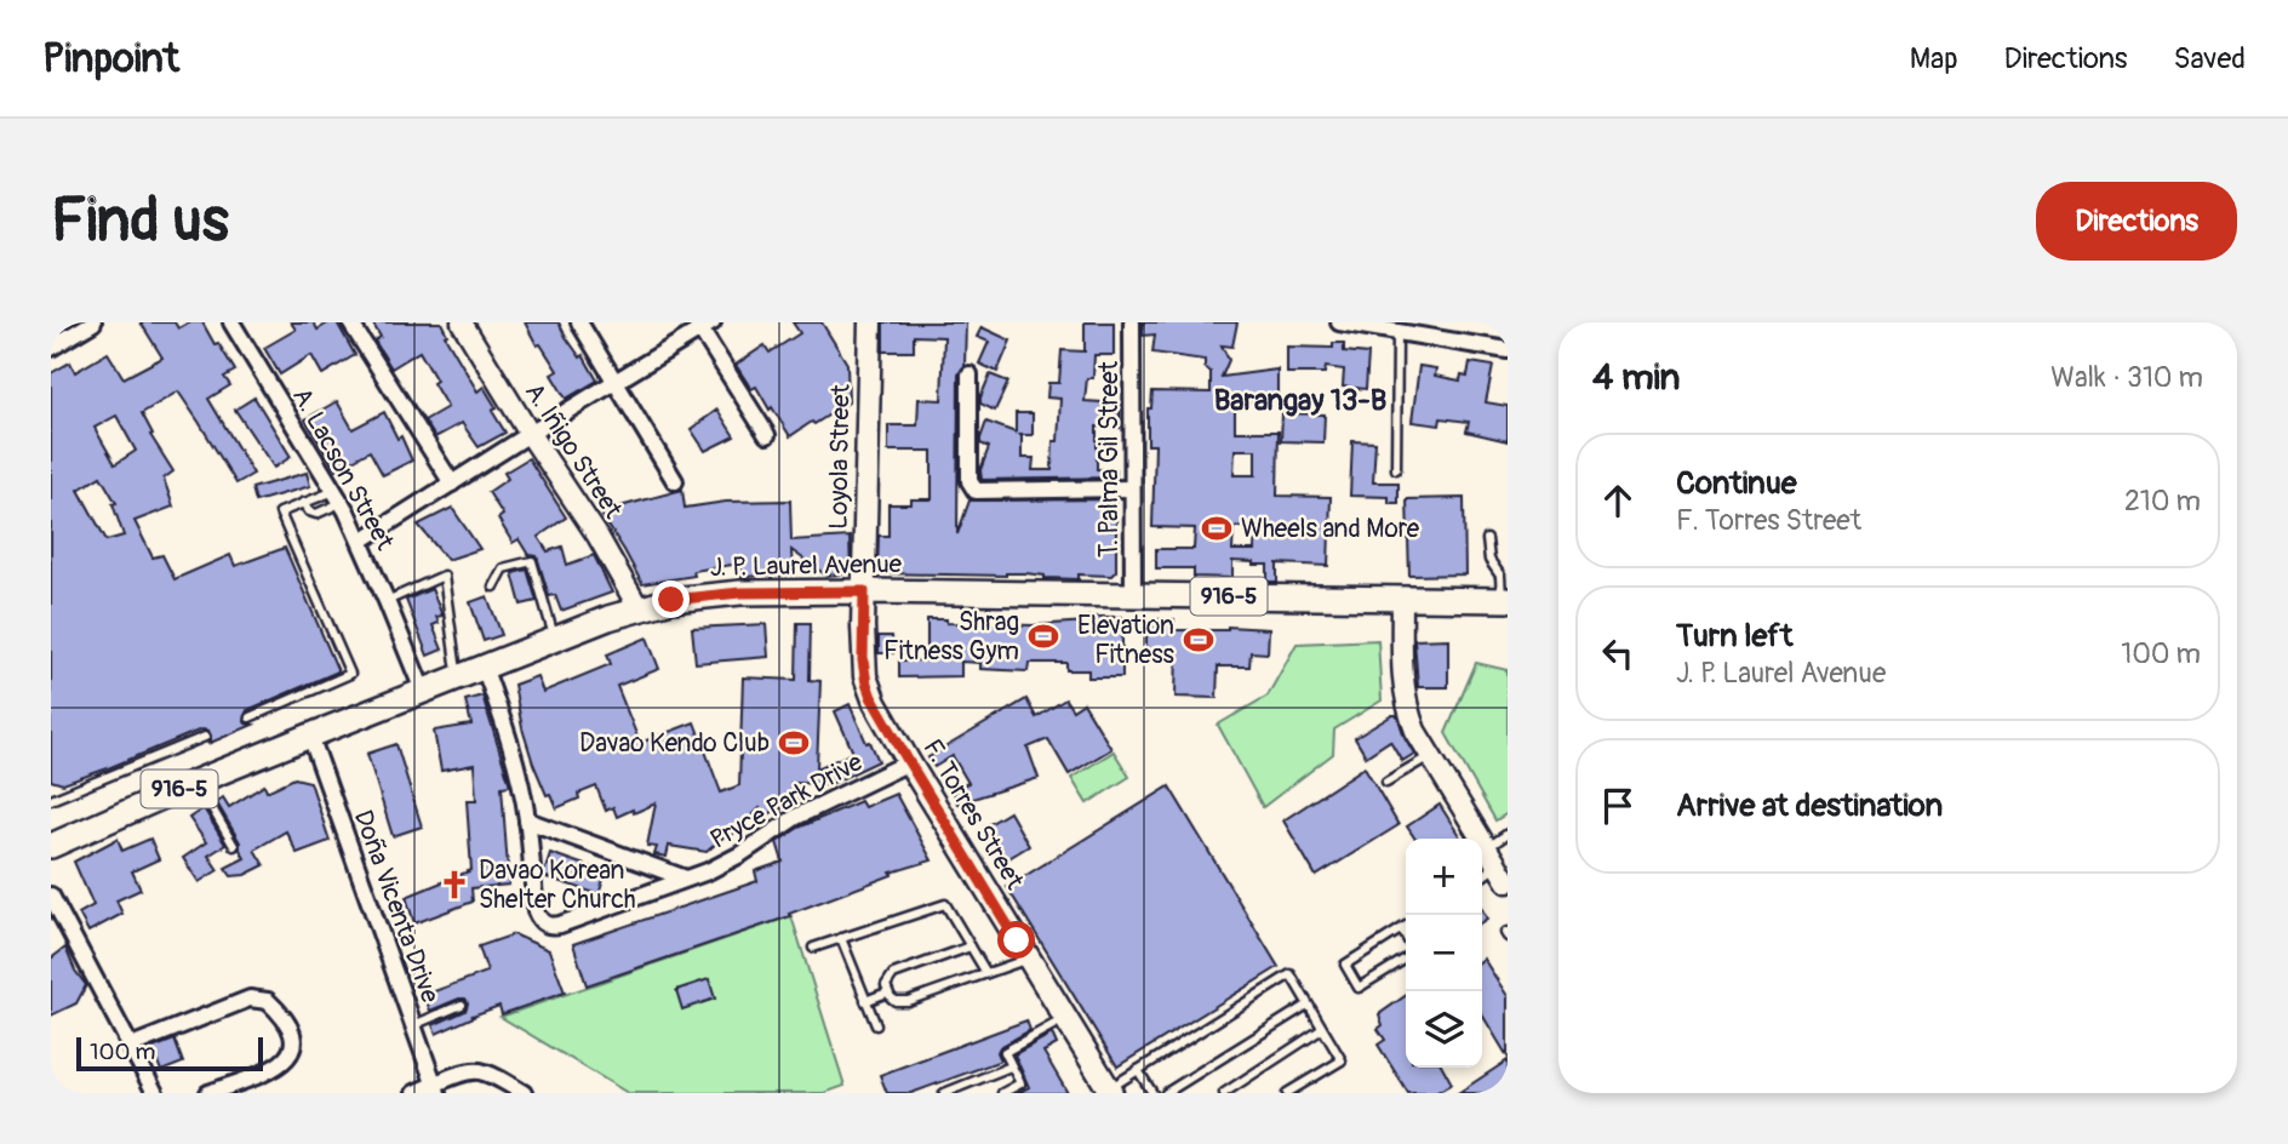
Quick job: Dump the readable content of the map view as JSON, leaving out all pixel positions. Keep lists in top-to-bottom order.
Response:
{
  "streets": {
    "main road": [
      "Loyola Street",
      "J. P. Laurel Avenue",
      "916-5",
      "F. Torres Street"
    ],
    "street": [
      "A. Iñigo Street",
      "T. Palma Gil Street",
      "A. Lacson Street",
      "Pryce Park Drive",
      "Doña Vicenta Drive"
    ]
  },
  "crossings": [
    ["A. Iñigo Street", "J. P. Laurel Avenue"],
    ["Loyola Street", "J. P. Laurel Avenue"],
    ["Loyola Street", "F. Torres Street"],
    ["T. Palma Gil Street", "J. P. Laurel Avenue"],
    ["A. Lacson Street", "J. P. Laurel Avenue"],
    ["J. P. Laurel Avenue", "Pryce Park Drive"],
    ["J. P. Laurel Avenue", "F. Torres Street"],
    ["J. P. Laurel Avenue", "Doña Vicenta Drive"],
    ["Pryce Park Drive", "F. Torres Street"]
  ],
  "districts": ["Barangay 13-B"],
  "places": {
    "sports": [
      "Wheels and More",
      "Shrag Fitness Gym",
      "Elevation Fitness",
      "Davao Kendo Club"
    ],
    "church": ["Davao Korean Shelter Church"]
  },
  "scale_bar": "100 m",
  "page": {
    "header": "Pinpoint",
    "nav": ["Map", "Directions", "Saved"],
    "buttons": "Directions",
    "title": "Find us",
    "heading": ["4 min", "Walk · 310 m"],
    "list": [
      ["Continue", "F. Torres Street", "210 m"],
      ["Turn left", "J. P. Laurel Avenue", "100 m"],
      "Arrive at destination"
    ],
    "map_buttons": ["+", "−"],
    "scale": "100 m"
  }
}
